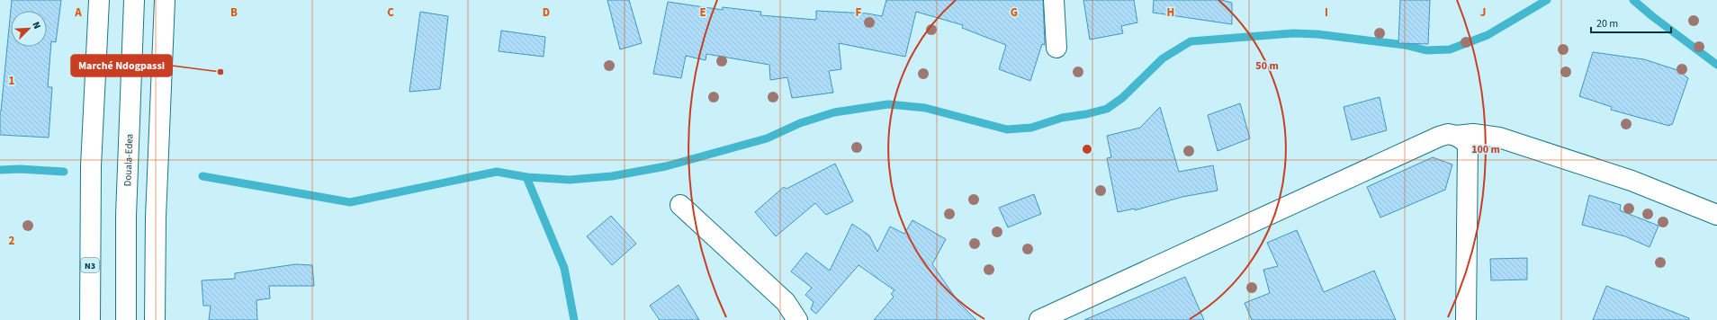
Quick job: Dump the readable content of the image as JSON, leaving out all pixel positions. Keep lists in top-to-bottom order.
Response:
{
  "streets": {
    "main road": ["Douala-Edea", "N3"]
  },
  "places": ["Marché Ndogpassi"],
  "scale_bar": "20 m",
  "north": "top right",
  "grid": {
    "columns": [
      "A",
      "B",
      "C",
      "D",
      "E",
      "F",
      "G",
      "H",
      "I",
      "J"
    ],
    "rows": ["1", "2"]
  },
  "rings": ["50 m", "100 m"]
}
